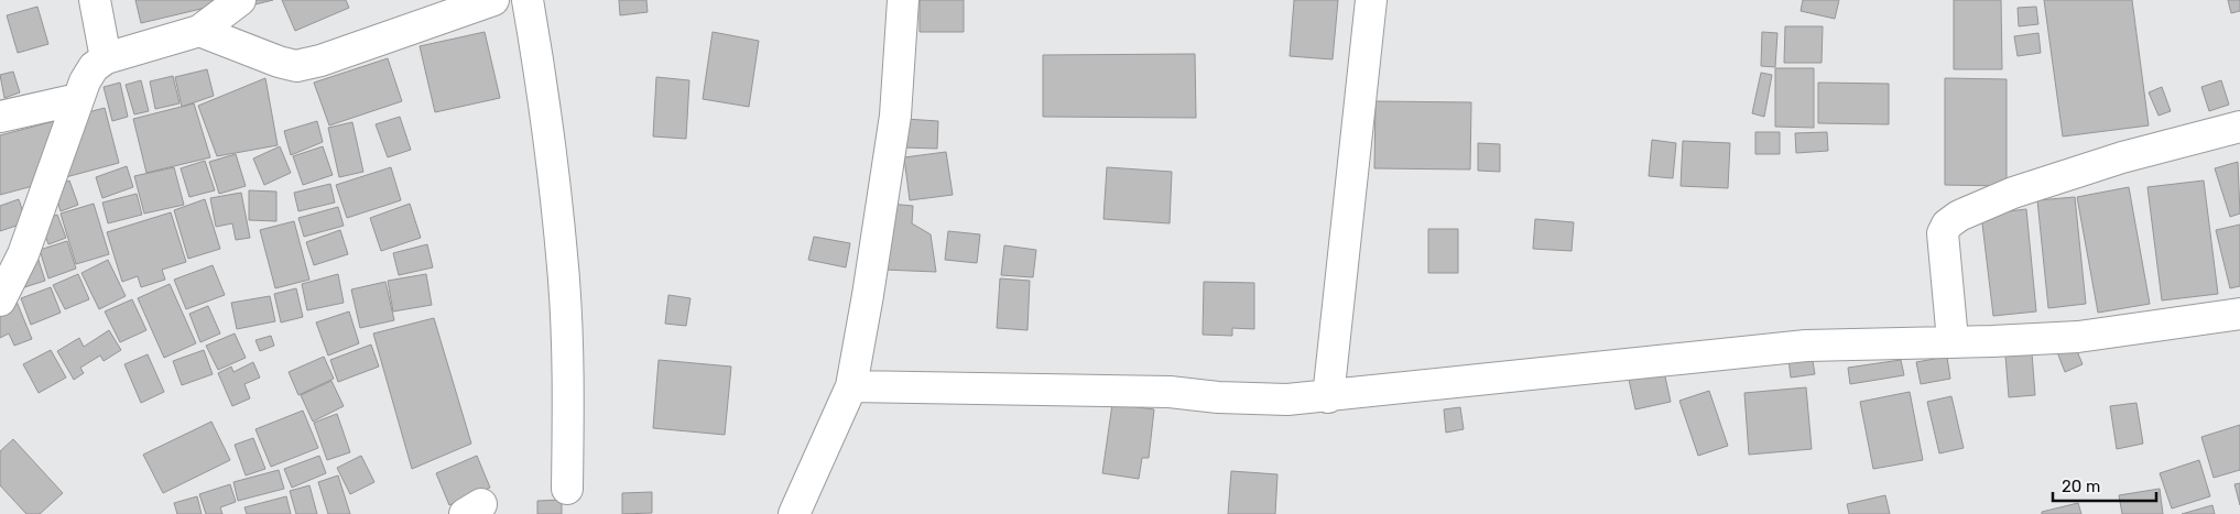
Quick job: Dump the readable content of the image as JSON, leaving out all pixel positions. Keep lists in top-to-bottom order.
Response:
{
  "scale_bar": "20 m"
}
